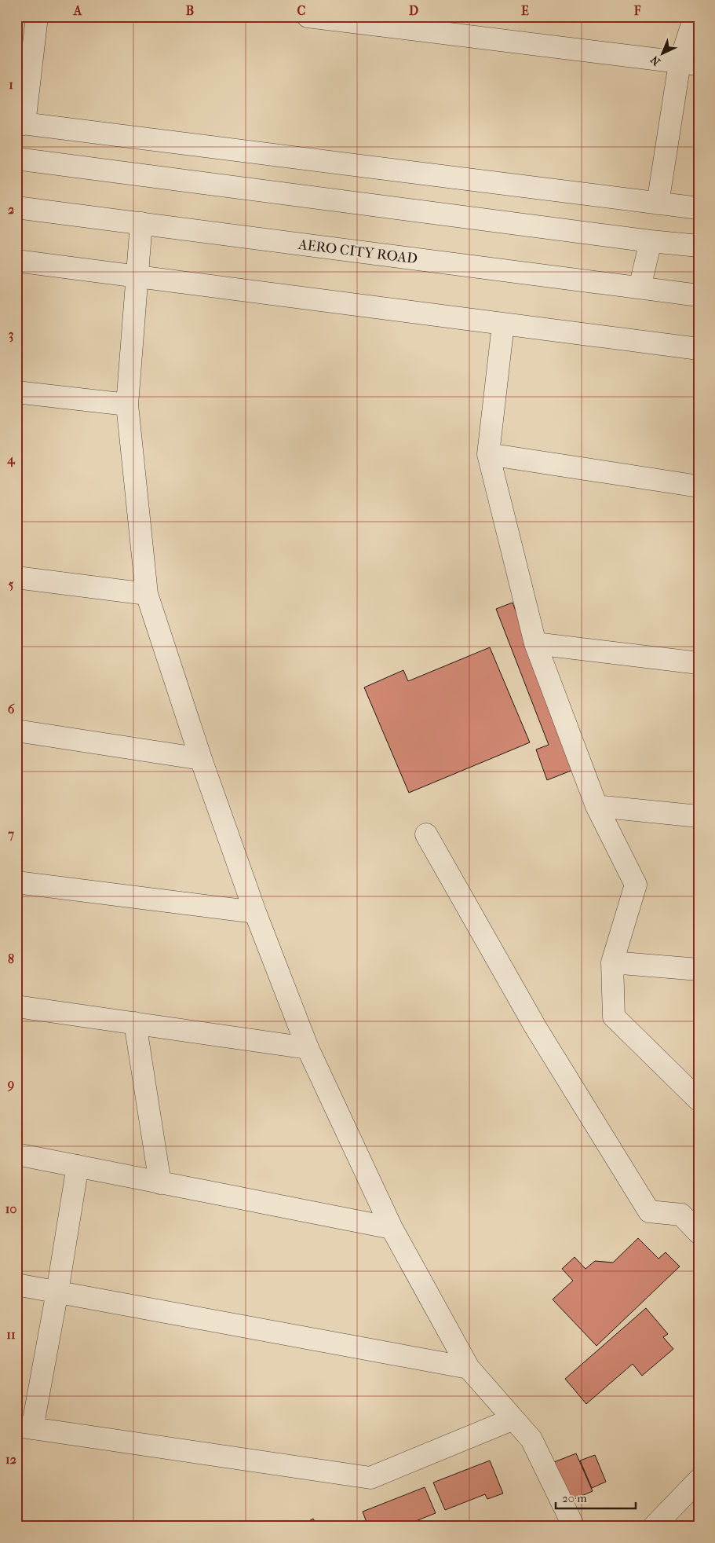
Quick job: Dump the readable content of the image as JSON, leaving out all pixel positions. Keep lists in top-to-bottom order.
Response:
{
  "streets": {
    "street": ["AERO CITY ROAD"]
  },
  "scale_bar": "20 m",
  "north": "bottom left",
  "grid": {
    "columns": [
      "A",
      "B",
      "C",
      "D",
      "E",
      "F"
    ],
    "rows": [
      "1",
      "2",
      "3",
      "4",
      "5",
      "6",
      "7",
      "8",
      "9",
      "10",
      "11",
      "12"
    ]
  }
}
